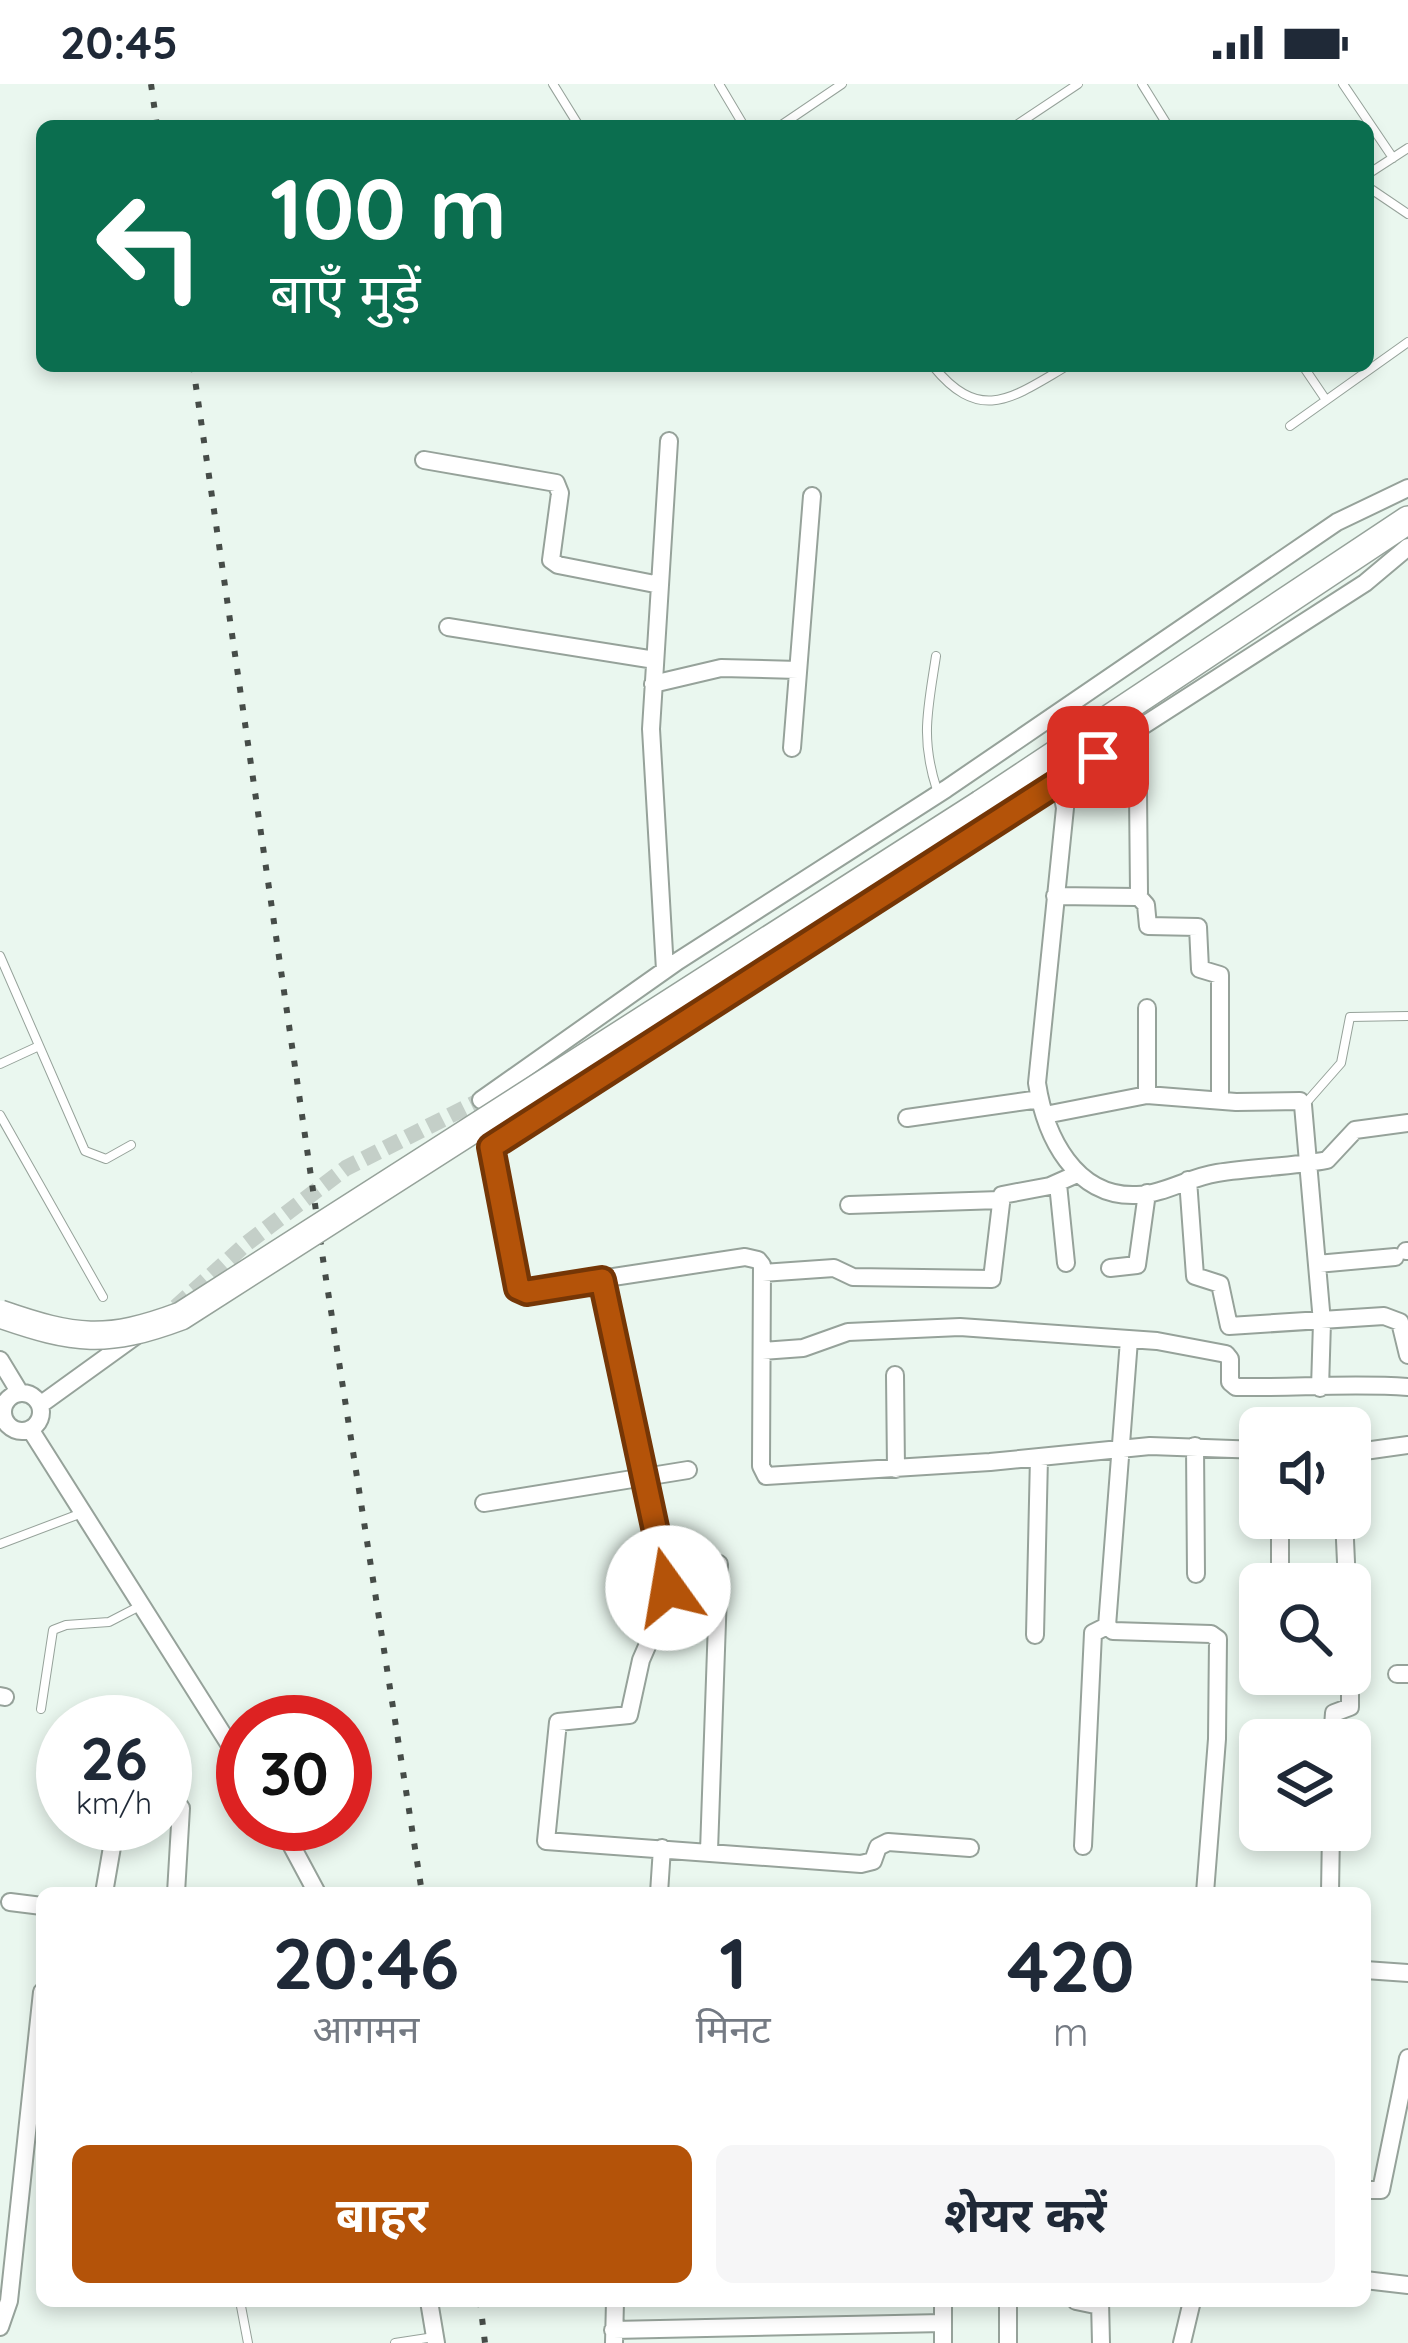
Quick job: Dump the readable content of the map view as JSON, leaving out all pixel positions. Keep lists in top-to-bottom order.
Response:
{
  "page": {
    "status": "20:45",
    "turn": ["100 m", "बाएँ मुड़ें"],
    "speed": "26 km/h",
    "limit": "30",
    "eta": [
      "20:46",
      "आगमन",
      "1",
      "मिनट",
      "420",
      "m"
    ],
    "buttons": ["बाहर", "शेयर करें"]
  }
}
